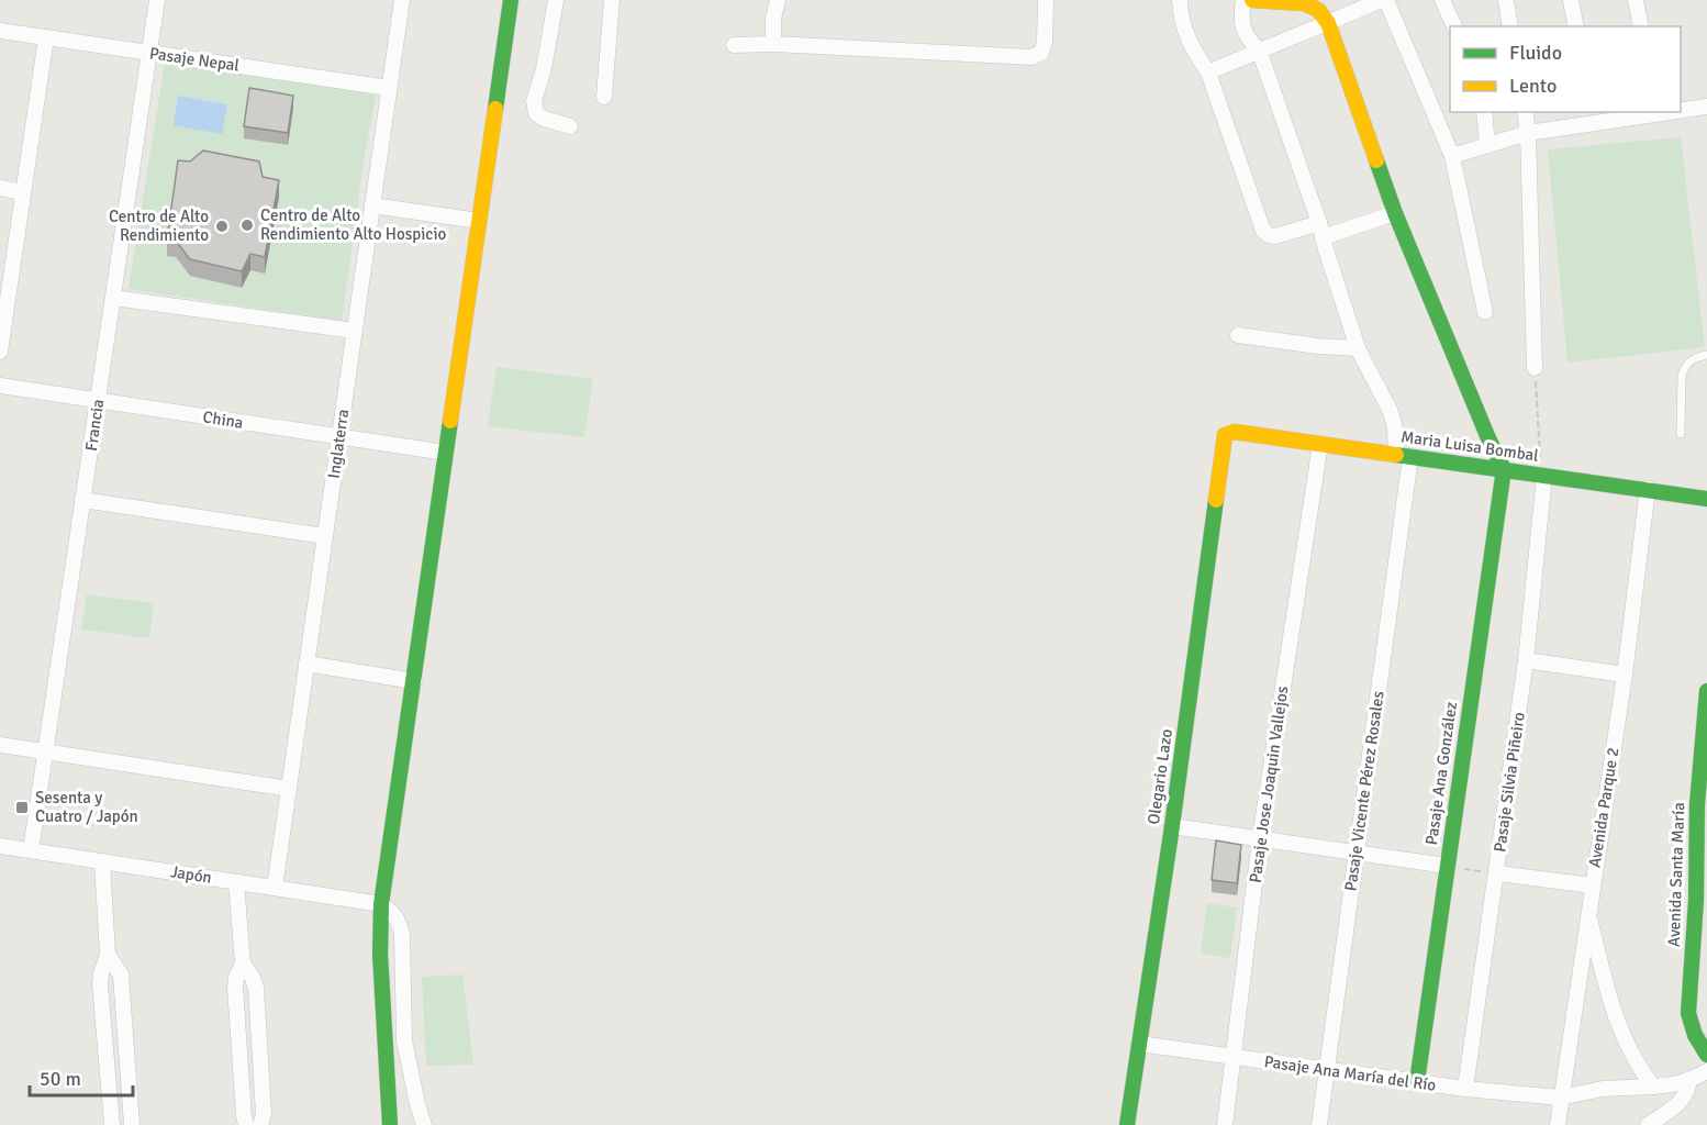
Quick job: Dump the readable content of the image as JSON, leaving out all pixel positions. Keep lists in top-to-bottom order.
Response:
{
  "streets": {
    "street": [
      "Pasaje Nepal",
      "China",
      "Francia",
      "Inglaterra",
      "Maria Luisa Bombal",
      "Pasaje Ana González",
      "Olegario Lazo",
      "Pasaje Silvia Piñeiro",
      "Pasaje Jose Joaquin Vallejos",
      "Pasaje Vicente Pérez Rosales",
      "Avenida Parque 2",
      "Japón",
      "Avenida Santa María",
      "Pasaje Ana María del Río"
    ]
  },
  "crossings": [
    ["Pasaje Nepal", "Francia"],
    ["Pasaje Nepal", "Inglaterra"],
    ["China", "Francia"],
    ["China", "Inglaterra"],
    ["Francia", "Japón"],
    ["Inglaterra", "Japón"],
    ["Maria Luisa Bombal", "Pasaje Ana González"],
    ["Maria Luisa Bombal", "Olegario Lazo"],
    ["Maria Luisa Bombal", "Pasaje Silvia Piñeiro"],
    ["Maria Luisa Bombal", "Pasaje Jose Joaquin Vallejos"],
    ["Maria Luisa Bombal", "Pasaje Vicente Pérez Rosales"],
    ["Maria Luisa Bombal", "Avenida Parque 2"],
    ["Pasaje Ana González", "Pasaje Ana María del Río"],
    ["Olegario Lazo", "Pasaje Ana María del Río"],
    ["Pasaje Silvia Piñeiro", "Pasaje Ana María del Río"],
    ["Pasaje Jose Joaquin Vallejos", "Pasaje Ana María del Río"],
    ["Pasaje Vicente Pérez Rosales", "Pasaje Ana María del Río"],
    ["Avenida Parque 2", "Pasaje Ana María del Río"]
  ],
  "places": {
    "other": ["Centro de Alto Rendimiento Alto Hospicio", "Centro de Alto Rendimiento"],
    "transit": ["Sesenta y Cuatro / Japón"]
  },
  "legend": ["Fluido", "Lento"],
  "scale_bar": "50 m"
}
